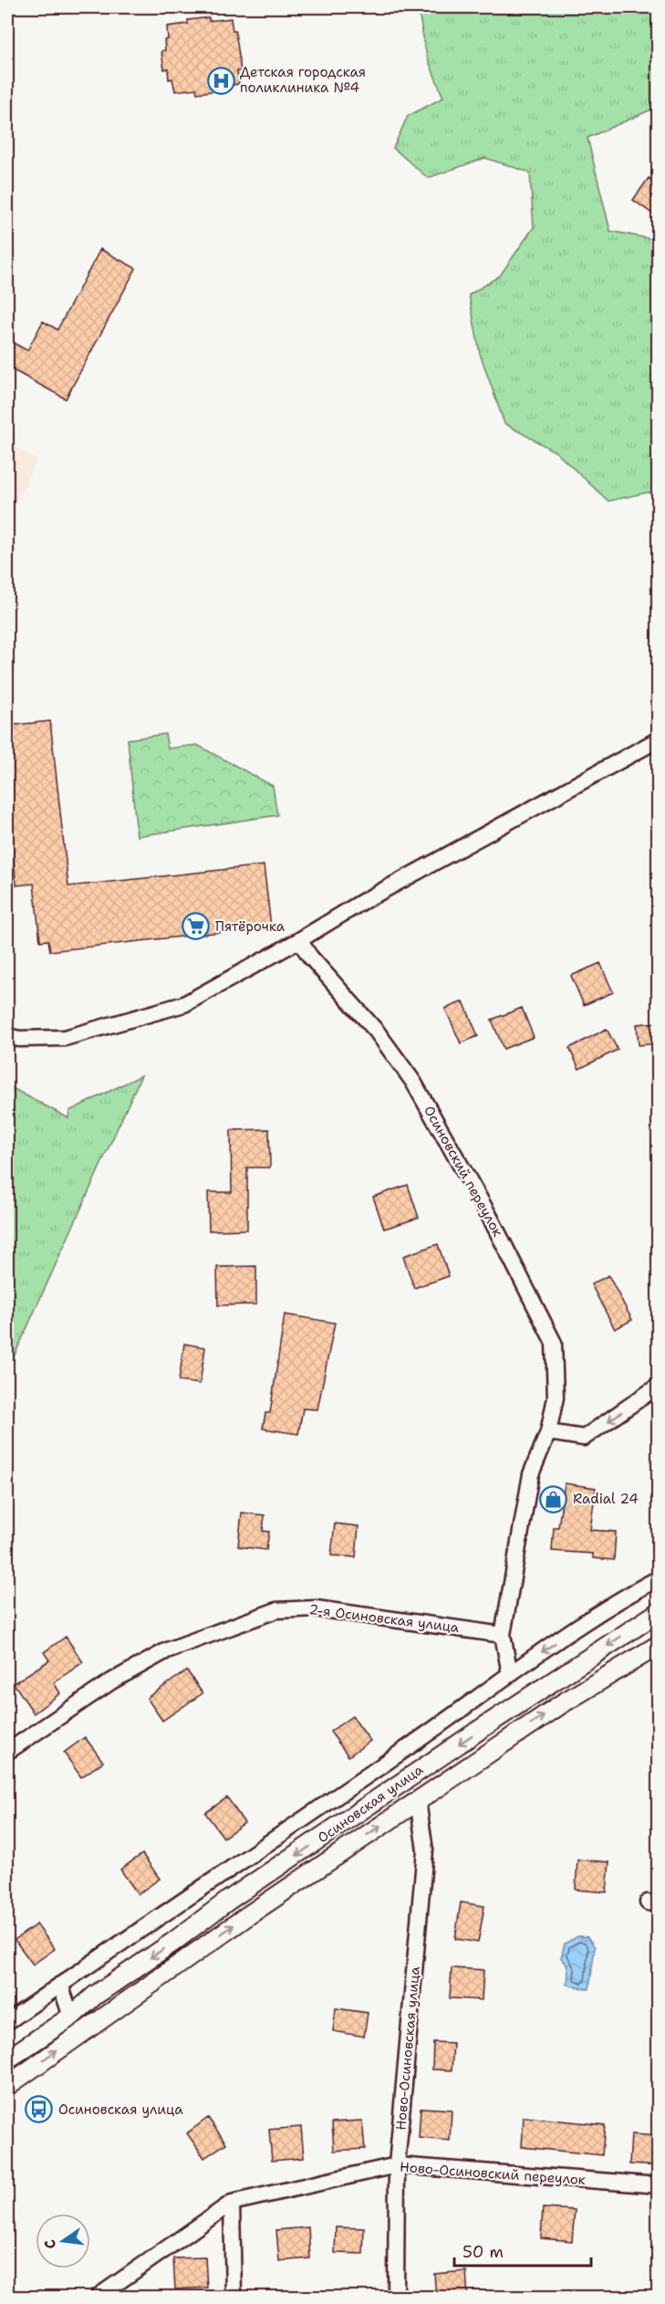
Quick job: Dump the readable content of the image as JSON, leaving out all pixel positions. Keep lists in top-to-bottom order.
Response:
{
  "streets": {
    "street": [
      "Осиновский переулок",
      "2-я Осиновская улица",
      "Осиновская улица",
      "Ново-Осиновская улица",
      "Ново-Осиновский переулок"
    ]
  },
  "crossings": [
    ["Осиновский переулок", "2-я Осиновская улица"],
    ["Осиновская улица", "Ново-Осиновская улица"],
    ["Ново-Осиновская улица", "Ново-Осиновский переулок"]
  ],
  "places": {
    "hospital": ["Детская городская поликлиника №4"],
    "supermarket": ["Пятёрочка"],
    "shop": ["Radial 24"],
    "bus stop": ["Осиновская улица"]
  },
  "scale_bar": "50 m",
  "north": "left"
}
